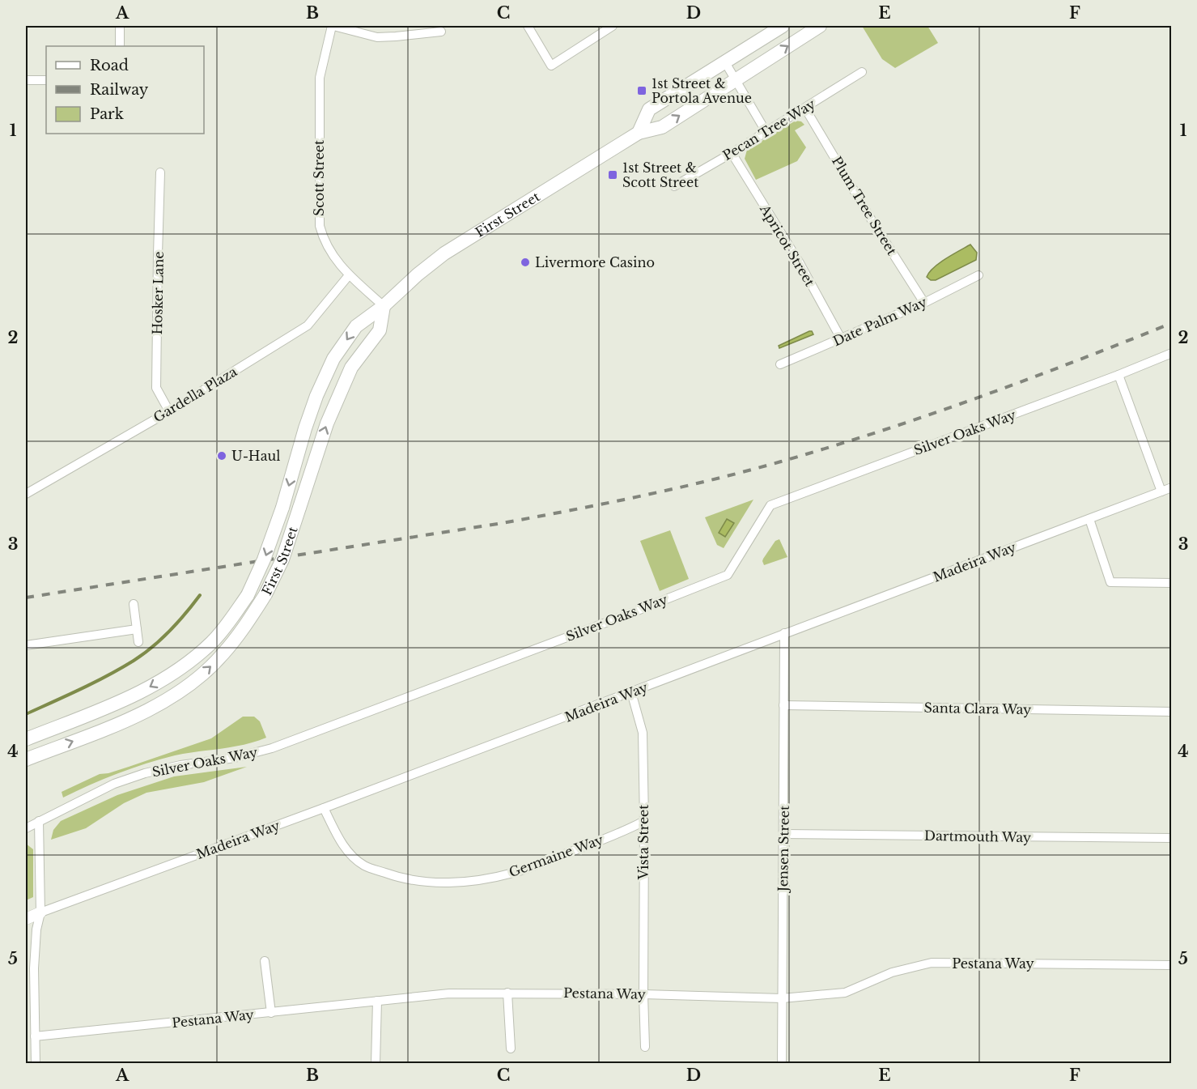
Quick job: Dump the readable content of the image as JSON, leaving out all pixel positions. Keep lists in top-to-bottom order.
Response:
{
  "streets": {
    "main road": ["First Street"],
    "street": [
      "Pecan Tree Way",
      "Scott Street",
      "Plum Tree Street",
      "Apricot Street",
      "Hosker Lane",
      "Date Palm Way",
      "Gardella Plaza",
      "Silver Oaks Way",
      "Madeira Way",
      "Santa Clara Way",
      "Dartmouth Way",
      "Vista Street",
      "Jensen Street",
      "Germaine Way",
      "Pestana Way"
    ]
  },
  "crossings": [
    ["Pecan Tree Way", "Plum Tree Street"],
    ["Pecan Tree Way", "Apricot Street"],
    ["Scott Street", "First Street"],
    ["Scott Street", "Gardella Plaza"],
    ["Plum Tree Street", "Date Palm Way"],
    ["Apricot Street", "Date Palm Way"],
    ["Hosker Lane", "Gardella Plaza"],
    ["Madeira Way", "Vista Street"],
    ["Madeira Way", "Jensen Street"],
    ["Madeira Way", "Germaine Way"],
    ["Santa Clara Way", "Jensen Street"],
    ["Dartmouth Way", "Jensen Street"],
    ["Vista Street", "Germaine Way"],
    ["Vista Street", "Pestana Way"],
    ["Jensen Street", "Pestana Way"]
  ],
  "places": {
    "transit": ["1st Street & Portola Avenue", "1st Street & Scott Street"],
    "other": ["Livermore Casino", "U-Haul"]
  },
  "legend": ["Road", "Railway", "Park"],
  "grid": {
    "columns": [
      "A",
      "B",
      "C",
      "D",
      "E",
      "F"
    ],
    "rows": [
      "1",
      "2",
      "3",
      "4",
      "5"
    ]
  }
}
